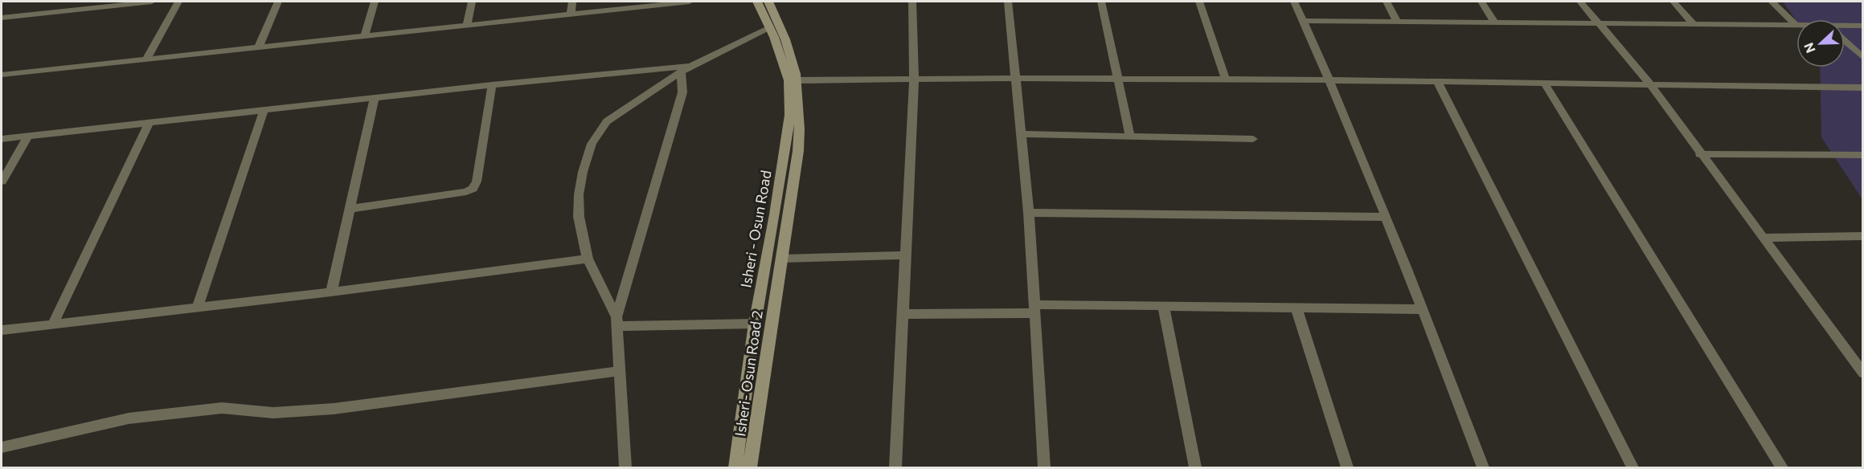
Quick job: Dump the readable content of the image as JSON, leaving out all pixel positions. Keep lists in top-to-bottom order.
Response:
{
  "streets": {
    "main road": ["Isheri - Osun Road", "Isheri- Osun Road 2"]
  },
  "north": "left"
}
